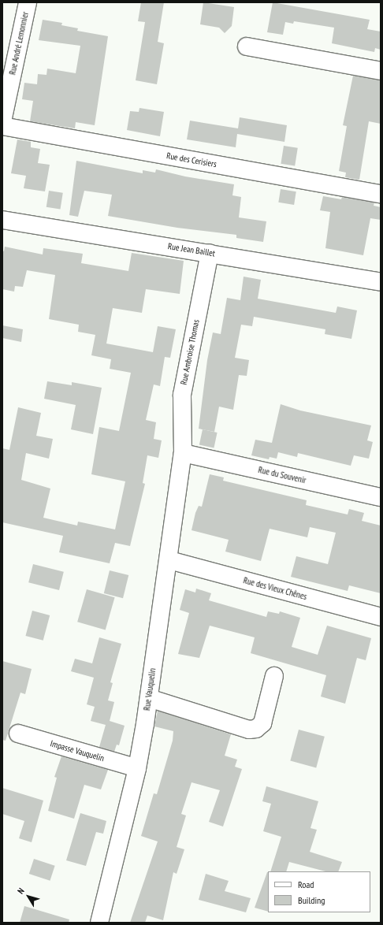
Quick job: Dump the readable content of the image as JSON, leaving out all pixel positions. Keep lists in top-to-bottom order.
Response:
{
  "streets": {
    "street": [
      "Rue André Lemonnier",
      "Rue des Cerisiers",
      "Rue Jean Baillet",
      "Rue Ambroise Thomas",
      "Rue du Souvenir",
      "Rue des Vieux Chênes",
      "Rue Vauquelin",
      "Impasse Vauquelin"
    ]
  },
  "crossings": [
    ["Rue Jean Baillet", "Rue Ambroise Thomas"],
    ["Rue Ambroise Thomas", "Rue du Souvenir"],
    ["Rue Ambroise Thomas", "Rue Vauquelin"],
    ["Rue du Souvenir", "Rue Vauquelin"],
    ["Rue des Vieux Chênes", "Rue Vauquelin"],
    ["Rue Vauquelin", "Impasse Vauquelin"]
  ],
  "legend": ["Road", "Building"],
  "north": "top left"
}
